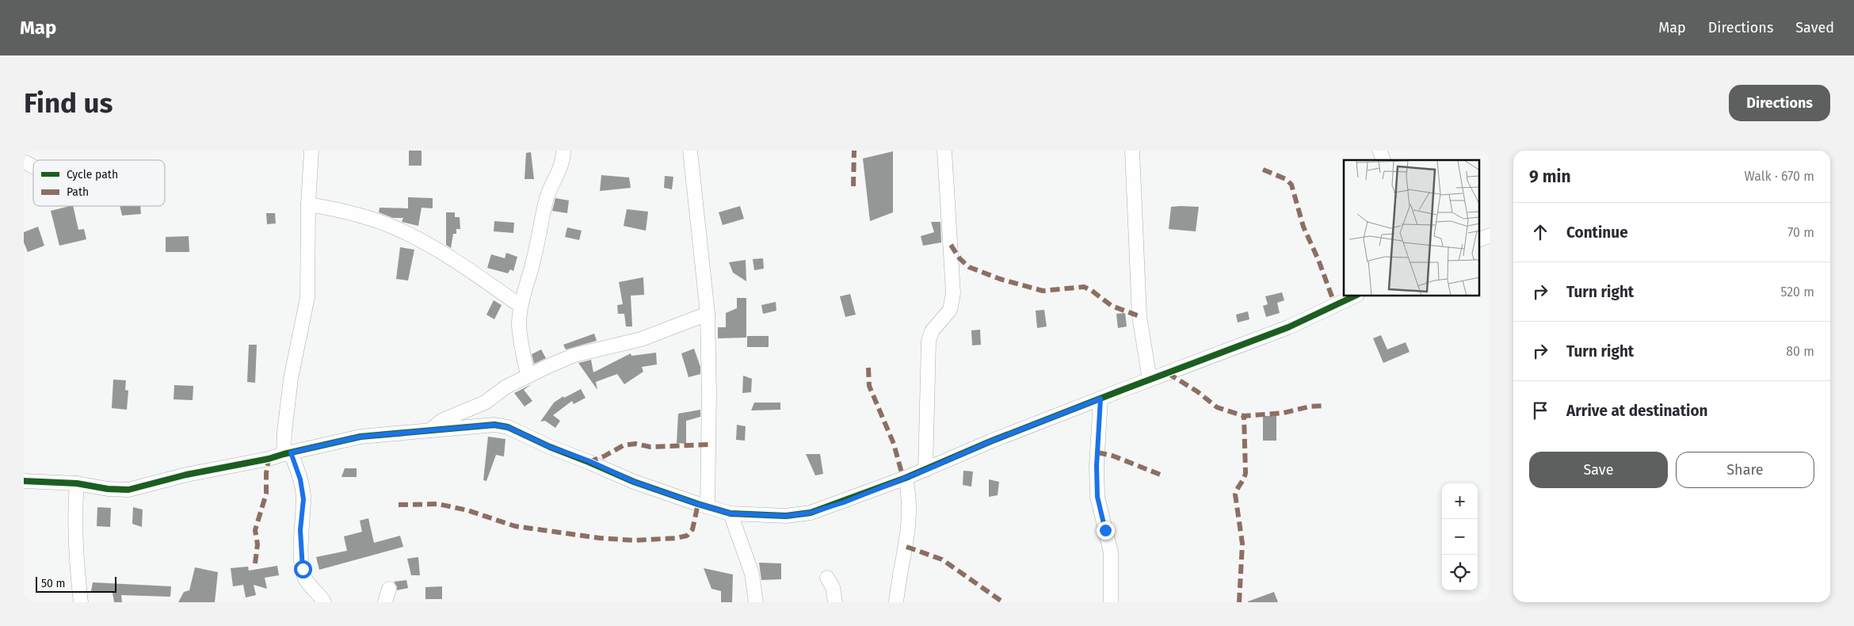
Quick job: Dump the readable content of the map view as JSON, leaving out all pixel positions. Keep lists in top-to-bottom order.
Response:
{
  "legend": ["Cycle path", "Path"],
  "scale_bar": "50 m",
  "page": {
    "header": "Map",
    "nav": ["Map", "Directions", "Saved"],
    "buttons": [
      "Directions",
      ["Save", "Share"]
    ],
    "title": "Find us",
    "heading": ["9 min", "Walk · 670 m"],
    "list": [
      ["Continue", "70 m"],
      ["Turn right", "520 m"],
      ["Turn right", "80 m"],
      "Arrive at destination"
    ],
    "map_buttons": ["+", "−"],
    "scale": "50 m"
  }
}
